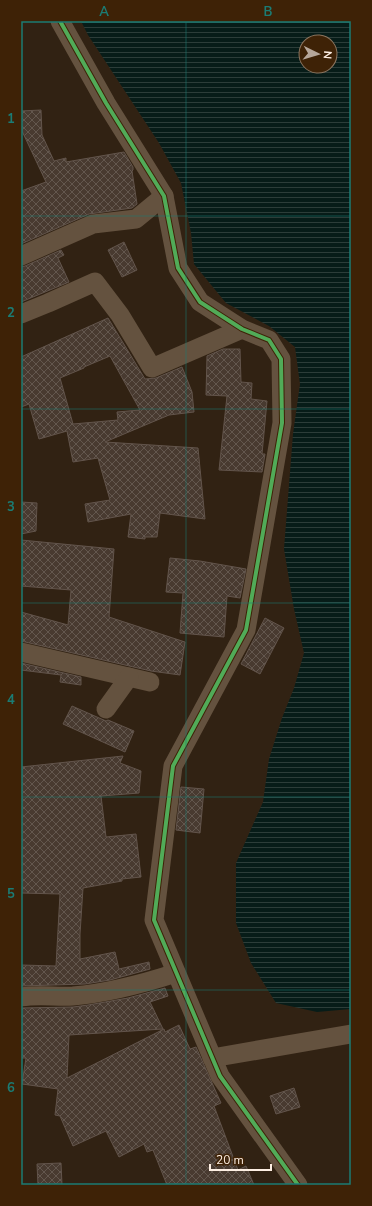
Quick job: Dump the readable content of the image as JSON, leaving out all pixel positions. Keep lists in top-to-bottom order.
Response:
{
  "scale_bar": "20 m",
  "north": "right",
  "grid": {
    "columns": ["A", "B"],
    "rows": [
      "1",
      "2",
      "3",
      "4",
      "5",
      "6"
    ]
  }
}
